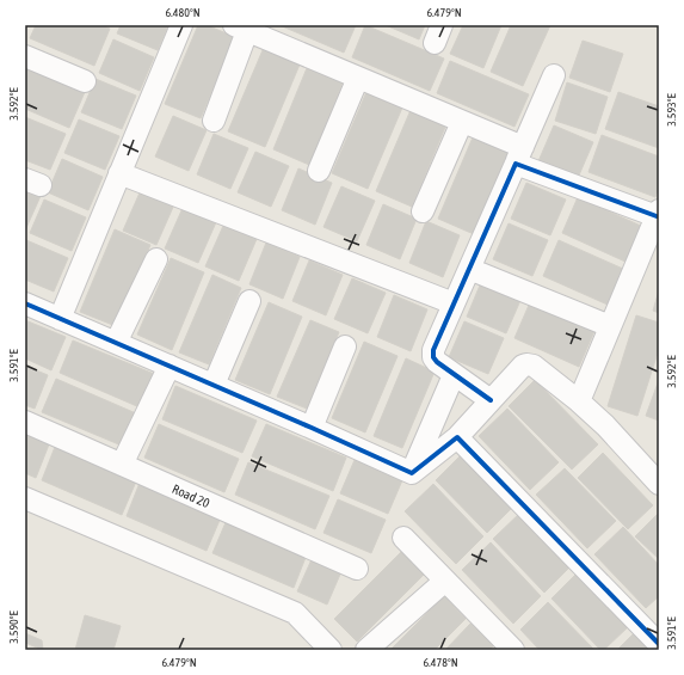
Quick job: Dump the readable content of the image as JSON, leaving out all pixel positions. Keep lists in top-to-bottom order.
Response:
{
  "streets": {
    "street": ["Road 20"]
  },
  "coordinates": [
    "6.480°N",
    "6.479°N",
    "3.592°E",
    "3.593°E",
    "3.591°E",
    "3.590°E",
    "6.478°N"
  ]
}
